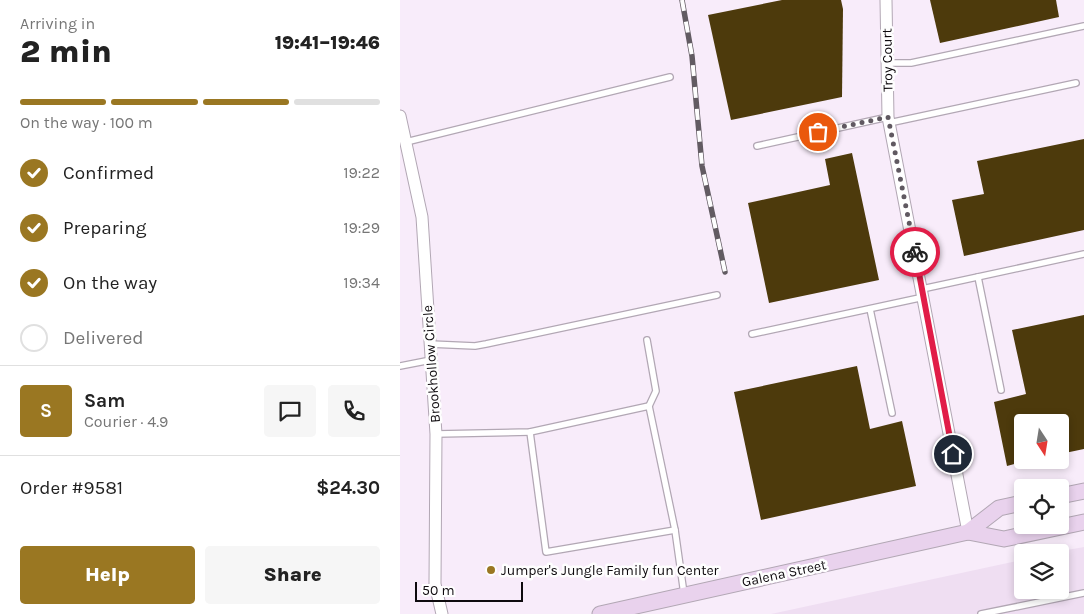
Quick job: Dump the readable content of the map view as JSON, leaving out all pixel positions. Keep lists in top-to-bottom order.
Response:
{
  "streets": {
    "street": ["Troy Court", "Brookhollow Circle", "Galena Street"]
  },
  "crossings": [
    ["Troy Court", "Galena Street"]
  ],
  "places": ["Jumper's Jungle Family fun Center"],
  "scale_bar": "50 m",
  "north": "bottom",
  "page": {
    "heading": ["2 min", "Arriving in", "19:41–19:46"],
    "panel": [
      "Sam",
      "Courier · 4.9",
      "Order #9581",
      "$24.30"
    ],
    "bar": "On the way · 100 m",
    "list": [
      ["Confirmed", "19:22"],
      ["Preparing", "19:29"],
      ["On the way", "19:34"],
      "Delivered"
    ],
    "round": "S",
    "buttons": ["Help", "Share"],
    "scale": "50 m"
  }
}
